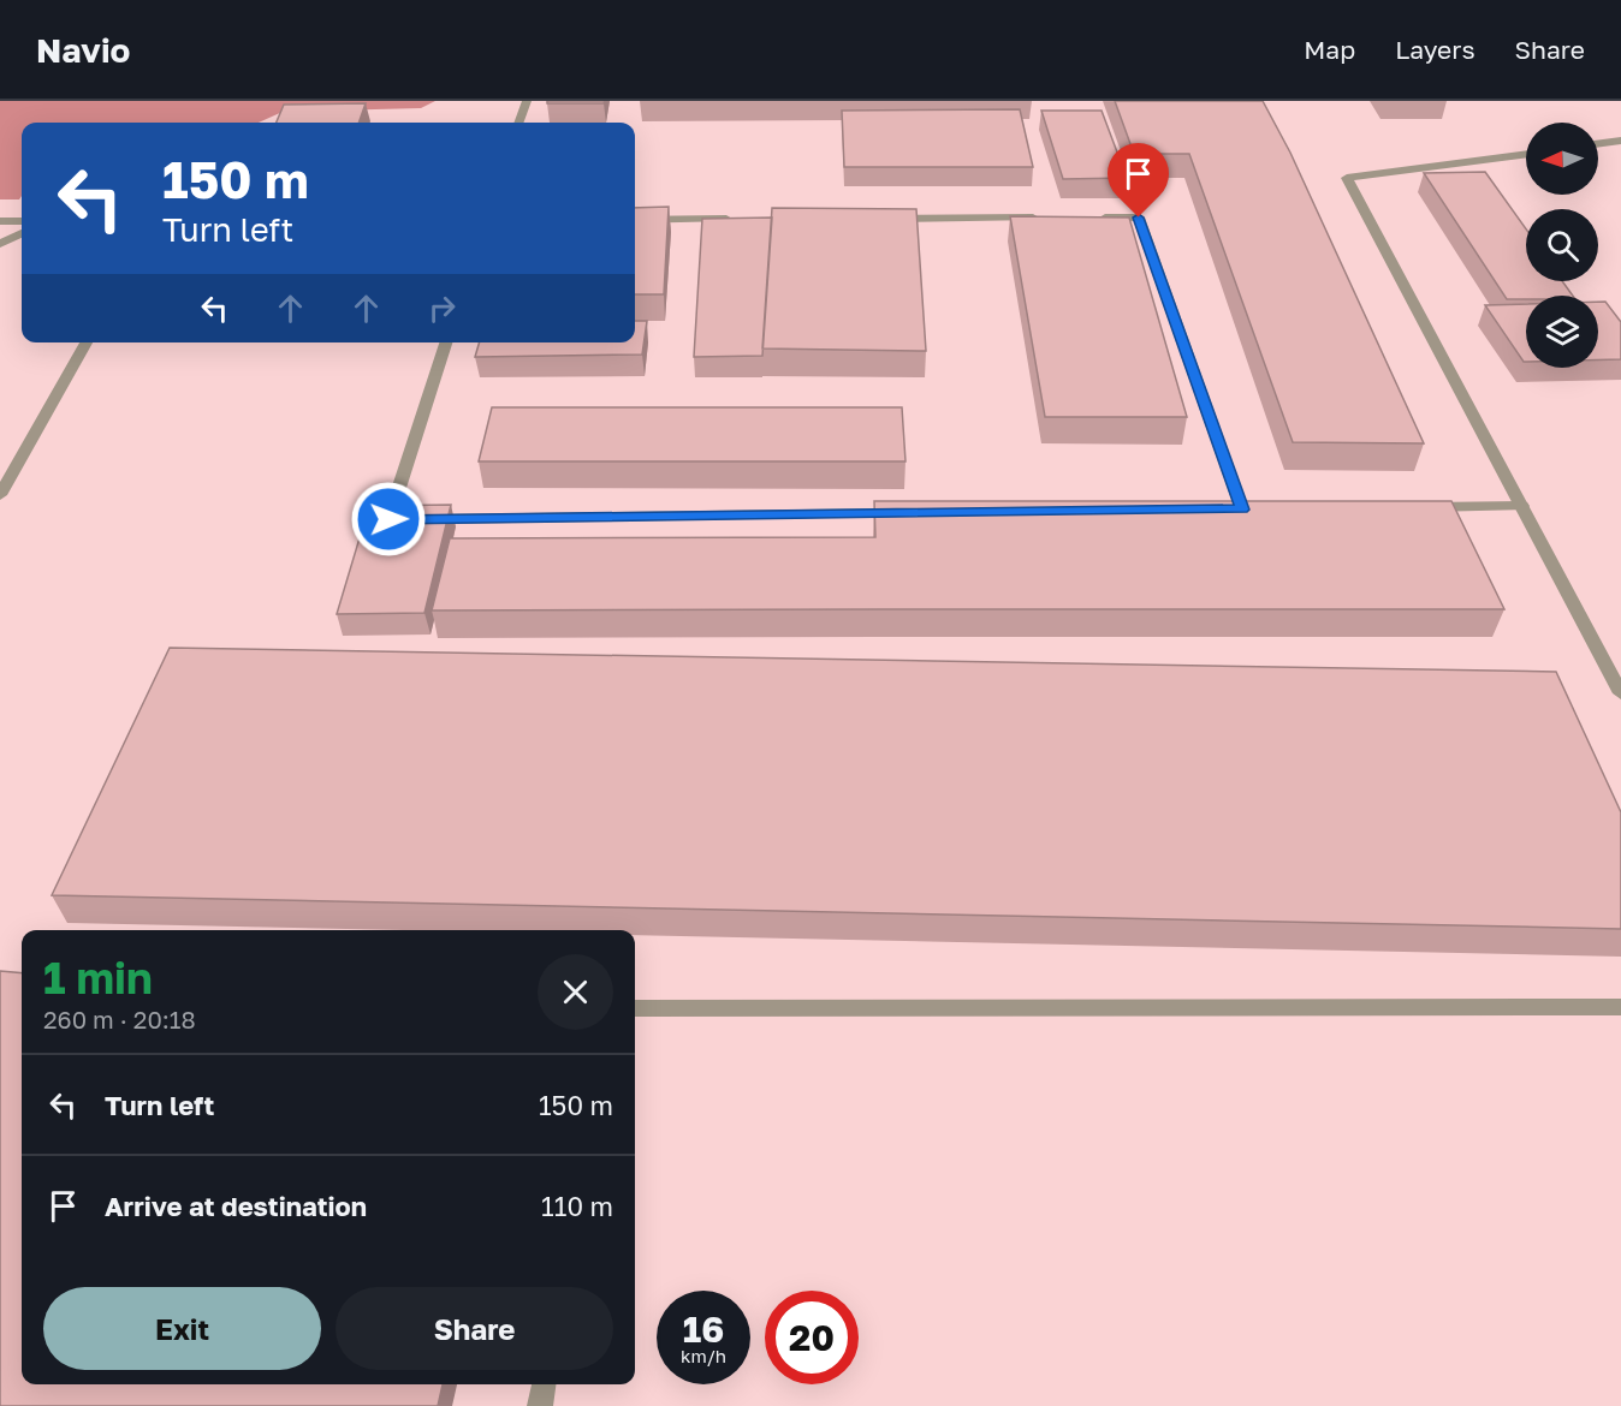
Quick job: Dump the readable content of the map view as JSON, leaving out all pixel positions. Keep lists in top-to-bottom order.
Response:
{
  "north": "left",
  "page": {
    "header": "Navio",
    "nav": ["Map", "Layers", "Share"],
    "turn": ["150 m", "Turn left"],
    "heading": ["1 min", "260 m · 20:18"],
    "list": [
      {
        "name": "Turn left",
        "value": "150 m"
      },
      {
        "name": "Arrive at destination",
        "value": "110 m"
      }
    ],
    "buttons": ["Exit", "Share"],
    "speed": "16 km/h",
    "limit": "20"
  }
}
